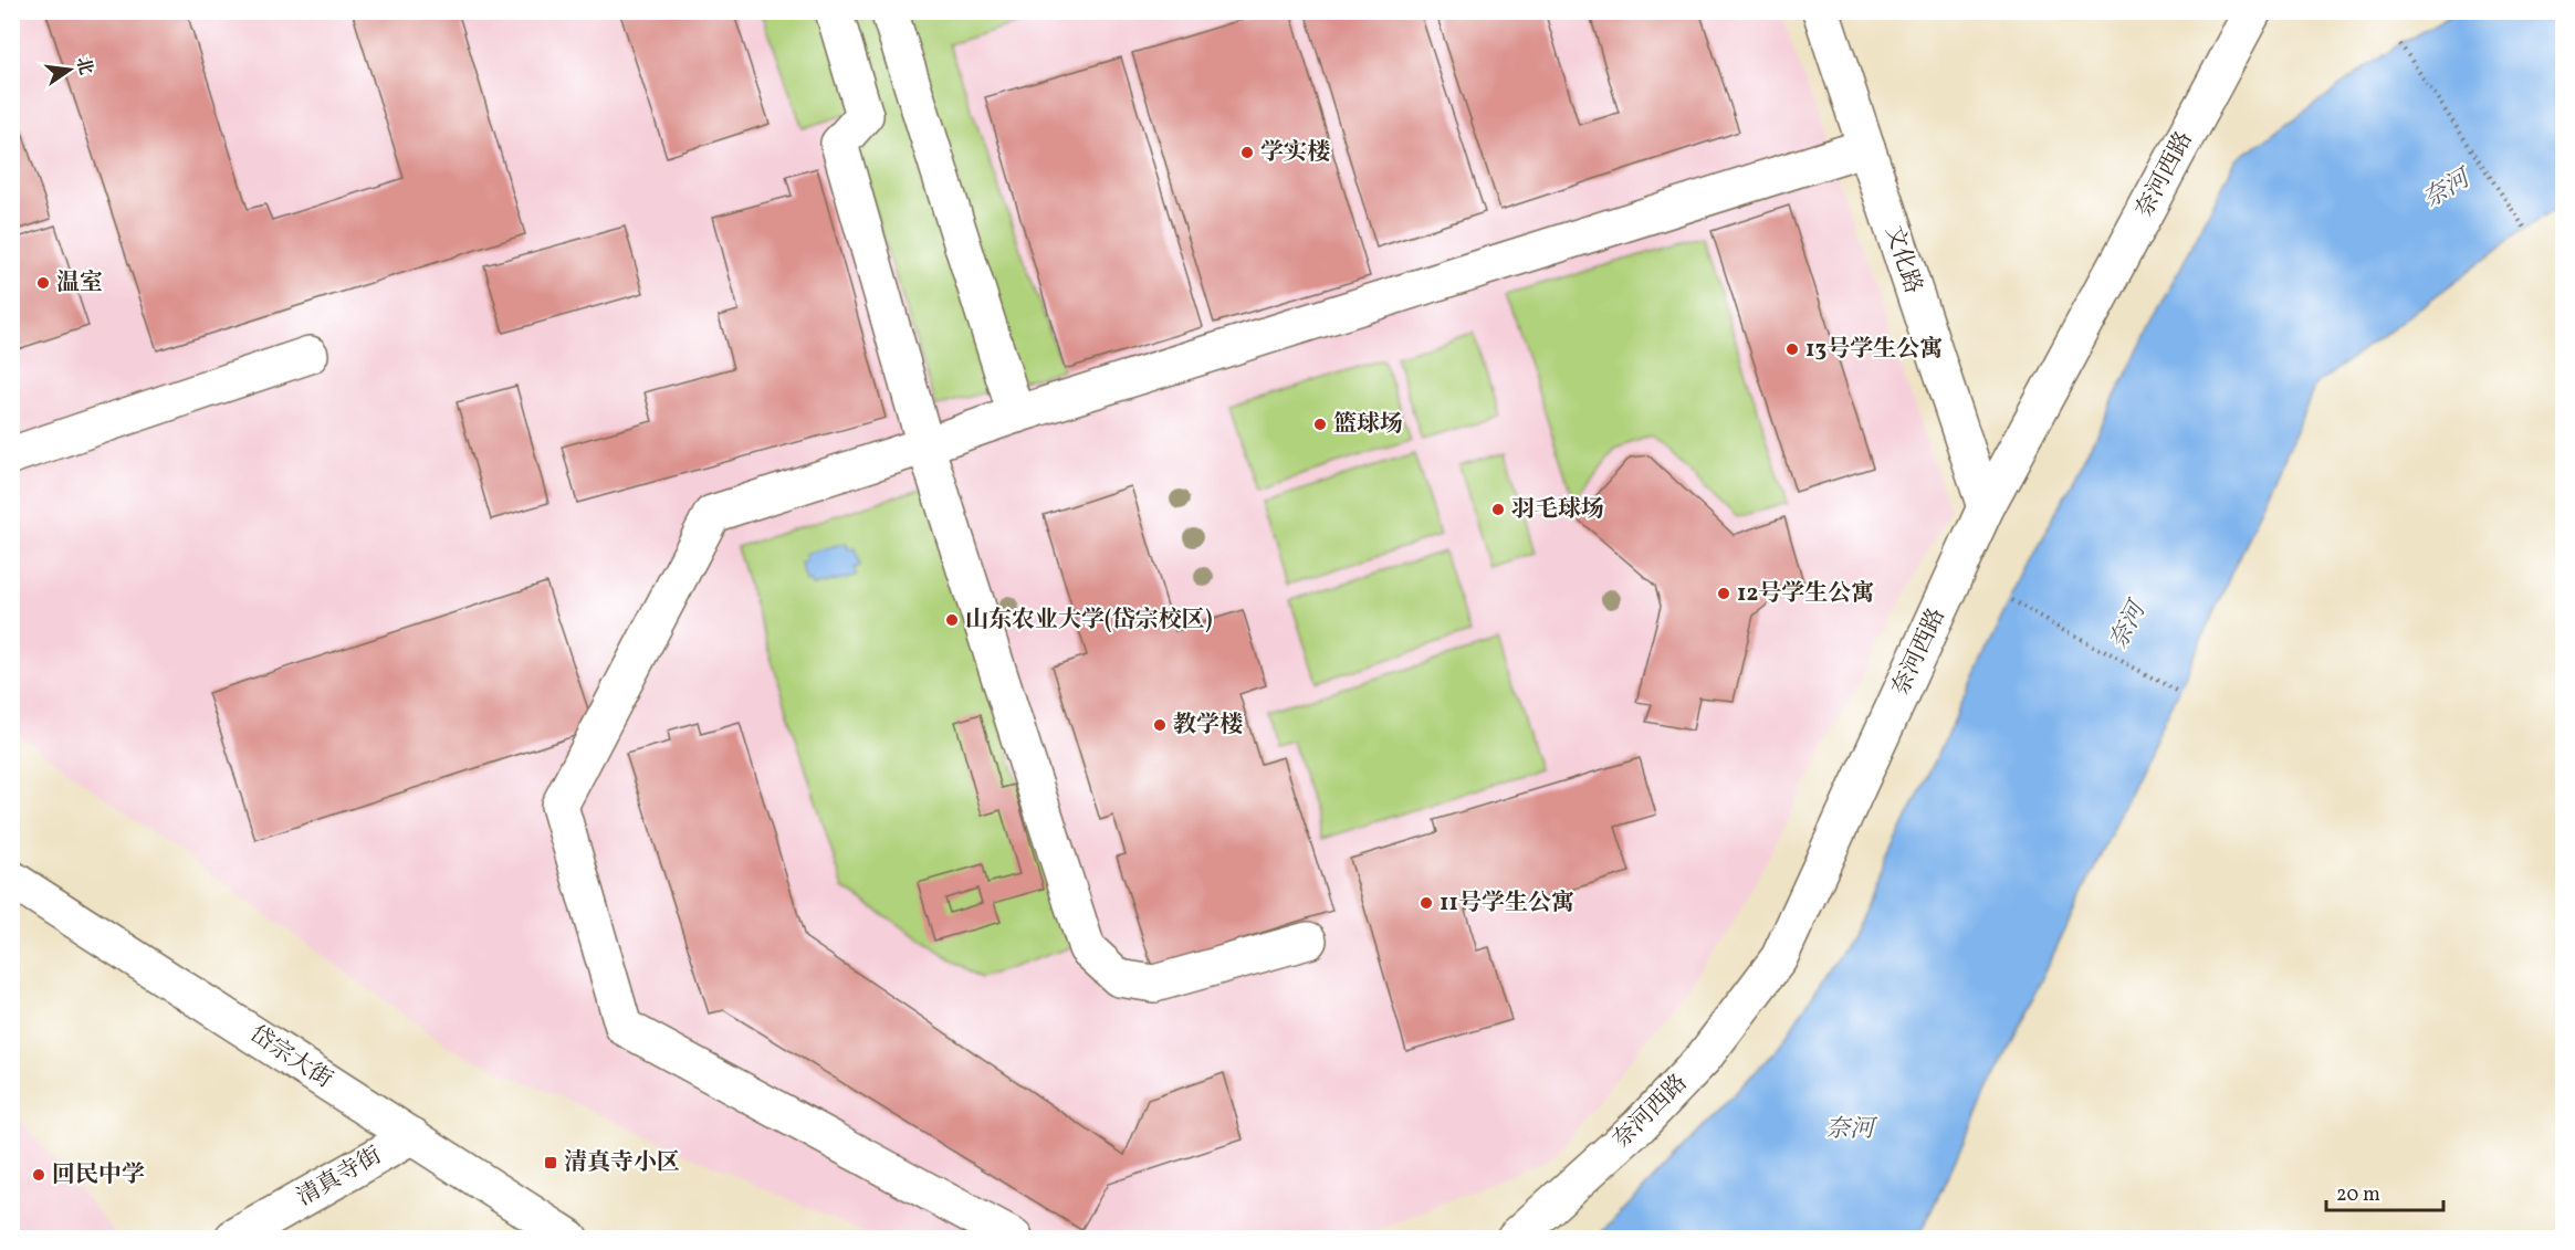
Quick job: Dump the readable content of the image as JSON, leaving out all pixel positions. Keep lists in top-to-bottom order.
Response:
{
  "streets": {
    "street": [
      "奈河西路",
      "文化路",
      "岱宗大街",
      "清真寺街"
    ]
  },
  "crossings": [
    ["奈河西路", "文化路"],
    ["岱宗大街", "清真寺街"]
  ],
  "water": ["奈河"],
  "places": {
    "other": [
      "学实楼",
      "温室",
      "13号学生公寓",
      "篮球场",
      "羽毛球场",
      "12号学生公寓",
      "山东农业大学(岱宗校区)",
      "教学楼",
      "11号学生公寓",
      "回民中学"
    ],
    "transit": ["清真寺小区"]
  },
  "scale_bar": "20 m",
  "north": "right"
}
